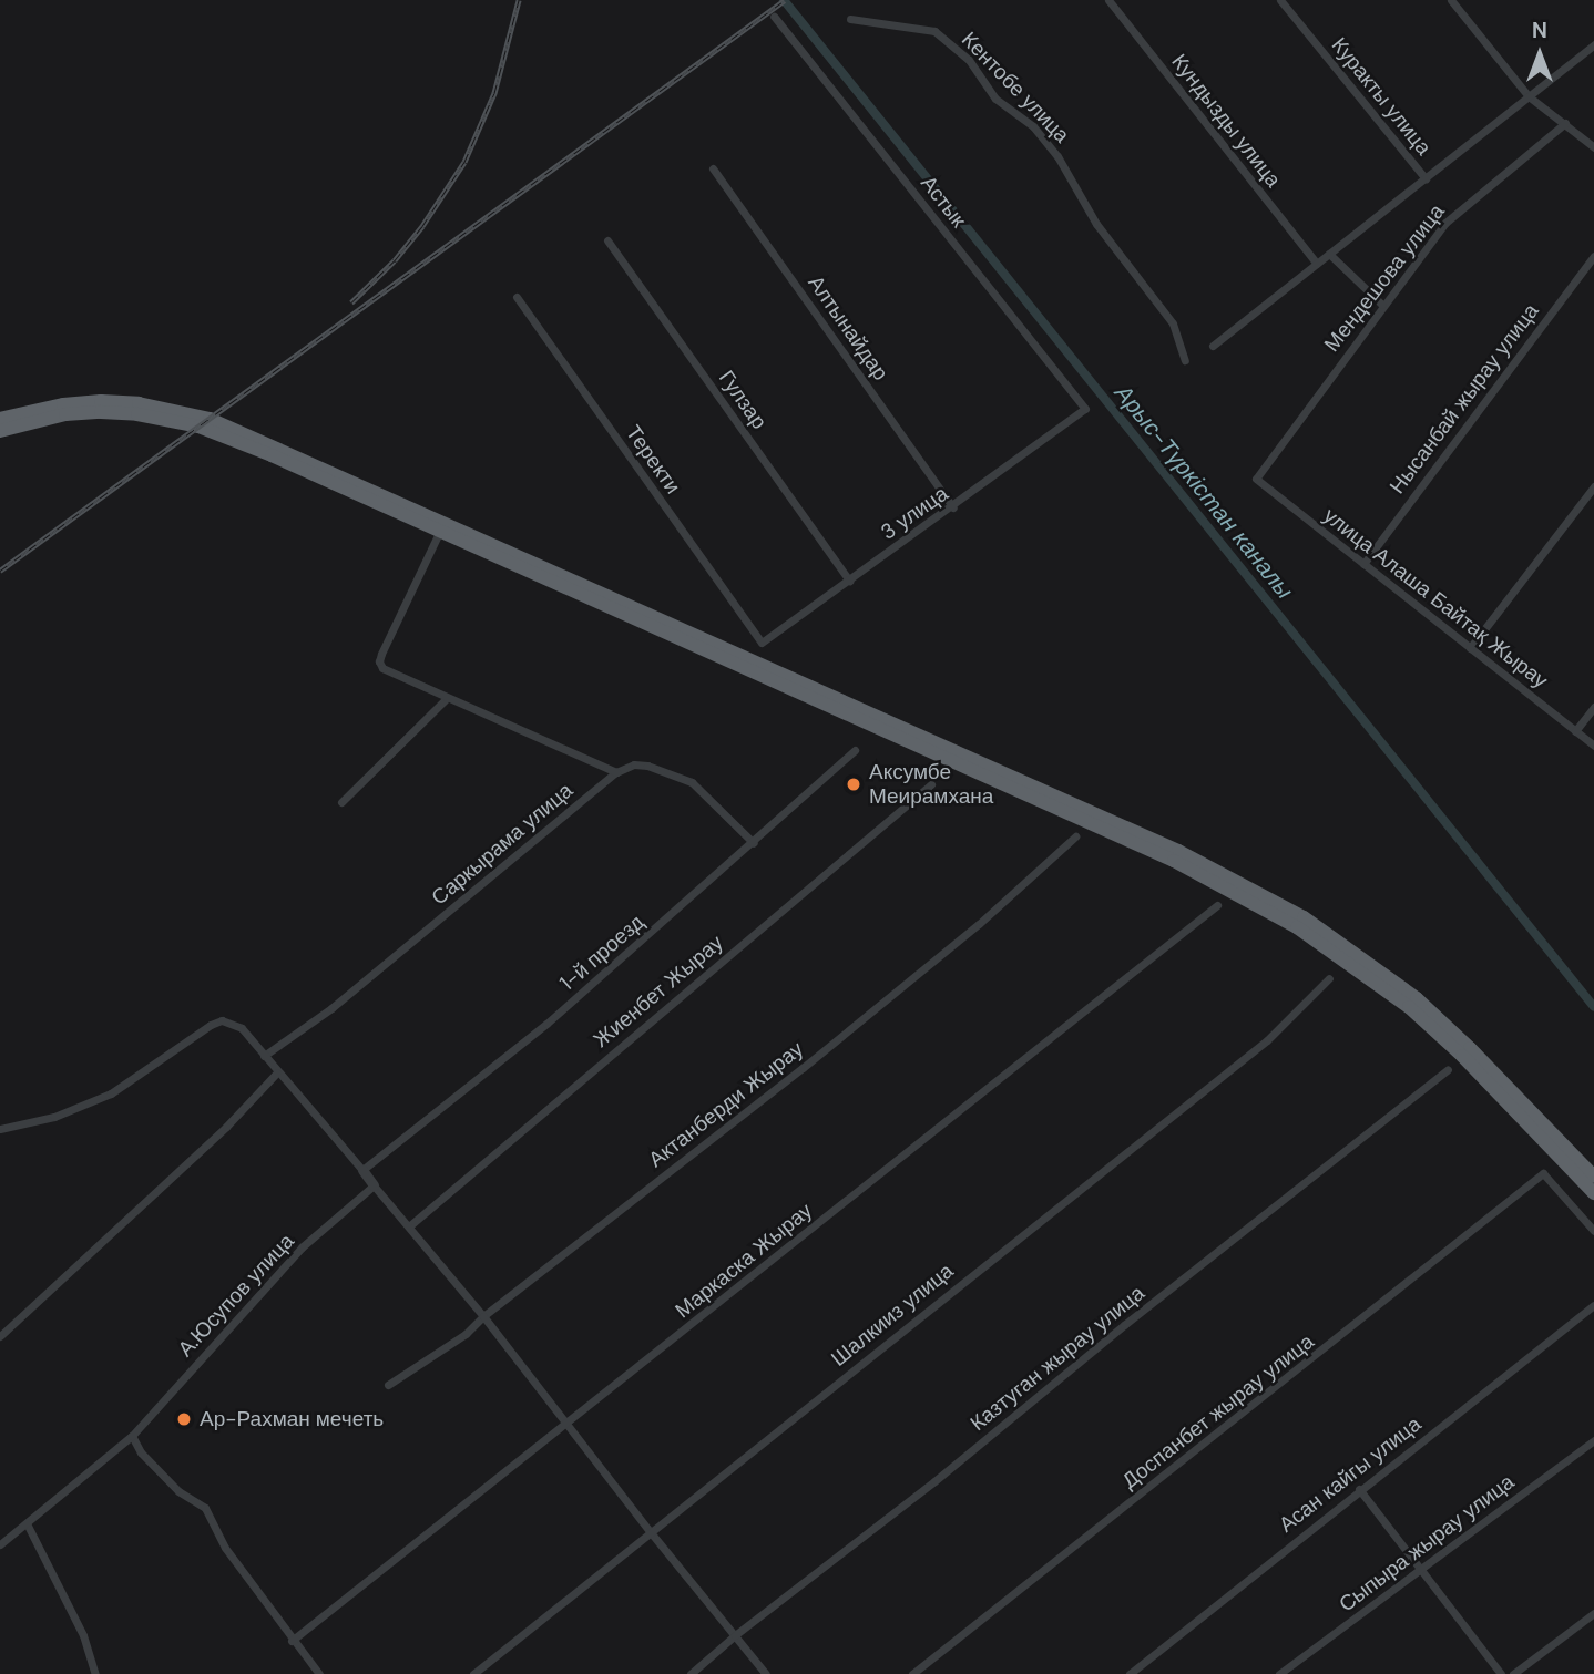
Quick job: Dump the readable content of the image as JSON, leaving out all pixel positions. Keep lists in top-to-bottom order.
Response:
{
  "streets": {
    "street": [
      "Кентобе улица",
      "Куракты улица",
      "Кундызды улица",
      "Астык",
      "Мендешова улица",
      "Алтынайдар",
      "Нысанбай жырау улица",
      "Гулзар",
      "Теректи",
      "3 улица",
      "улица Алаша Байтақ Жырау",
      "Саркырама улица",
      "1-й проезд",
      "Жиенбет Жырау",
      "Актанберди Жырау",
      "Маркаска Жырау",
      "А.Юсупов улица",
      "Шалкииз улица",
      "Казтуган жырау улица",
      "Доспанбет жырау улица",
      "Асан кайгы улица",
      "Сыпыра жырау улица"
    ]
  },
  "crossings": [
    ["Астык", "3 улица"],
    ["Мендешова улица", "улица Алаша Байтақ Жырау"],
    ["Алтынайдар", "3 улица"],
    ["Нысанбай жырау улица", "улица Алаша Байтақ Жырау"],
    ["Гулзар", "3 улица"],
    ["Теректи", "3 улица"]
  ],
  "water": ["Арыс-Түркістан каналы"],
  "places": ["Аксумбе Меирамхана", "Ар-Рахман мечеть"],
  "north": "top"
}
